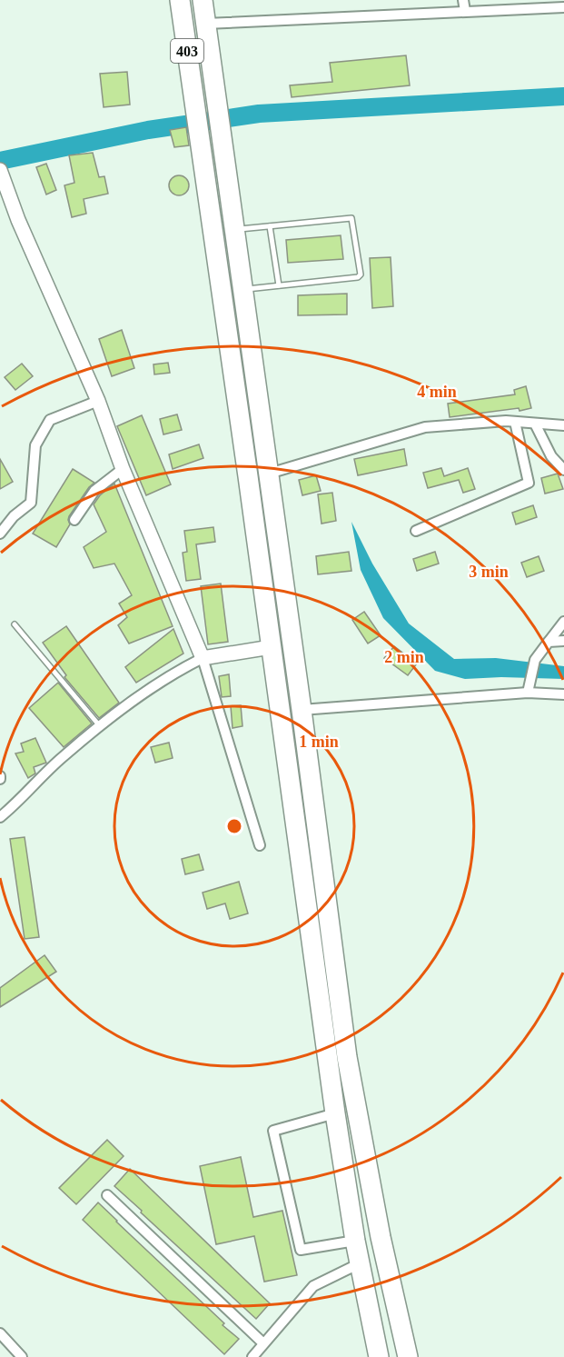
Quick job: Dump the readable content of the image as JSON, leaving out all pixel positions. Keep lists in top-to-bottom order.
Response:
{
  "streets": {
    "highway": ["403"]
  },
  "rings": [
    "4 min",
    "3 min",
    "2 min",
    "1 min"
  ]
}
